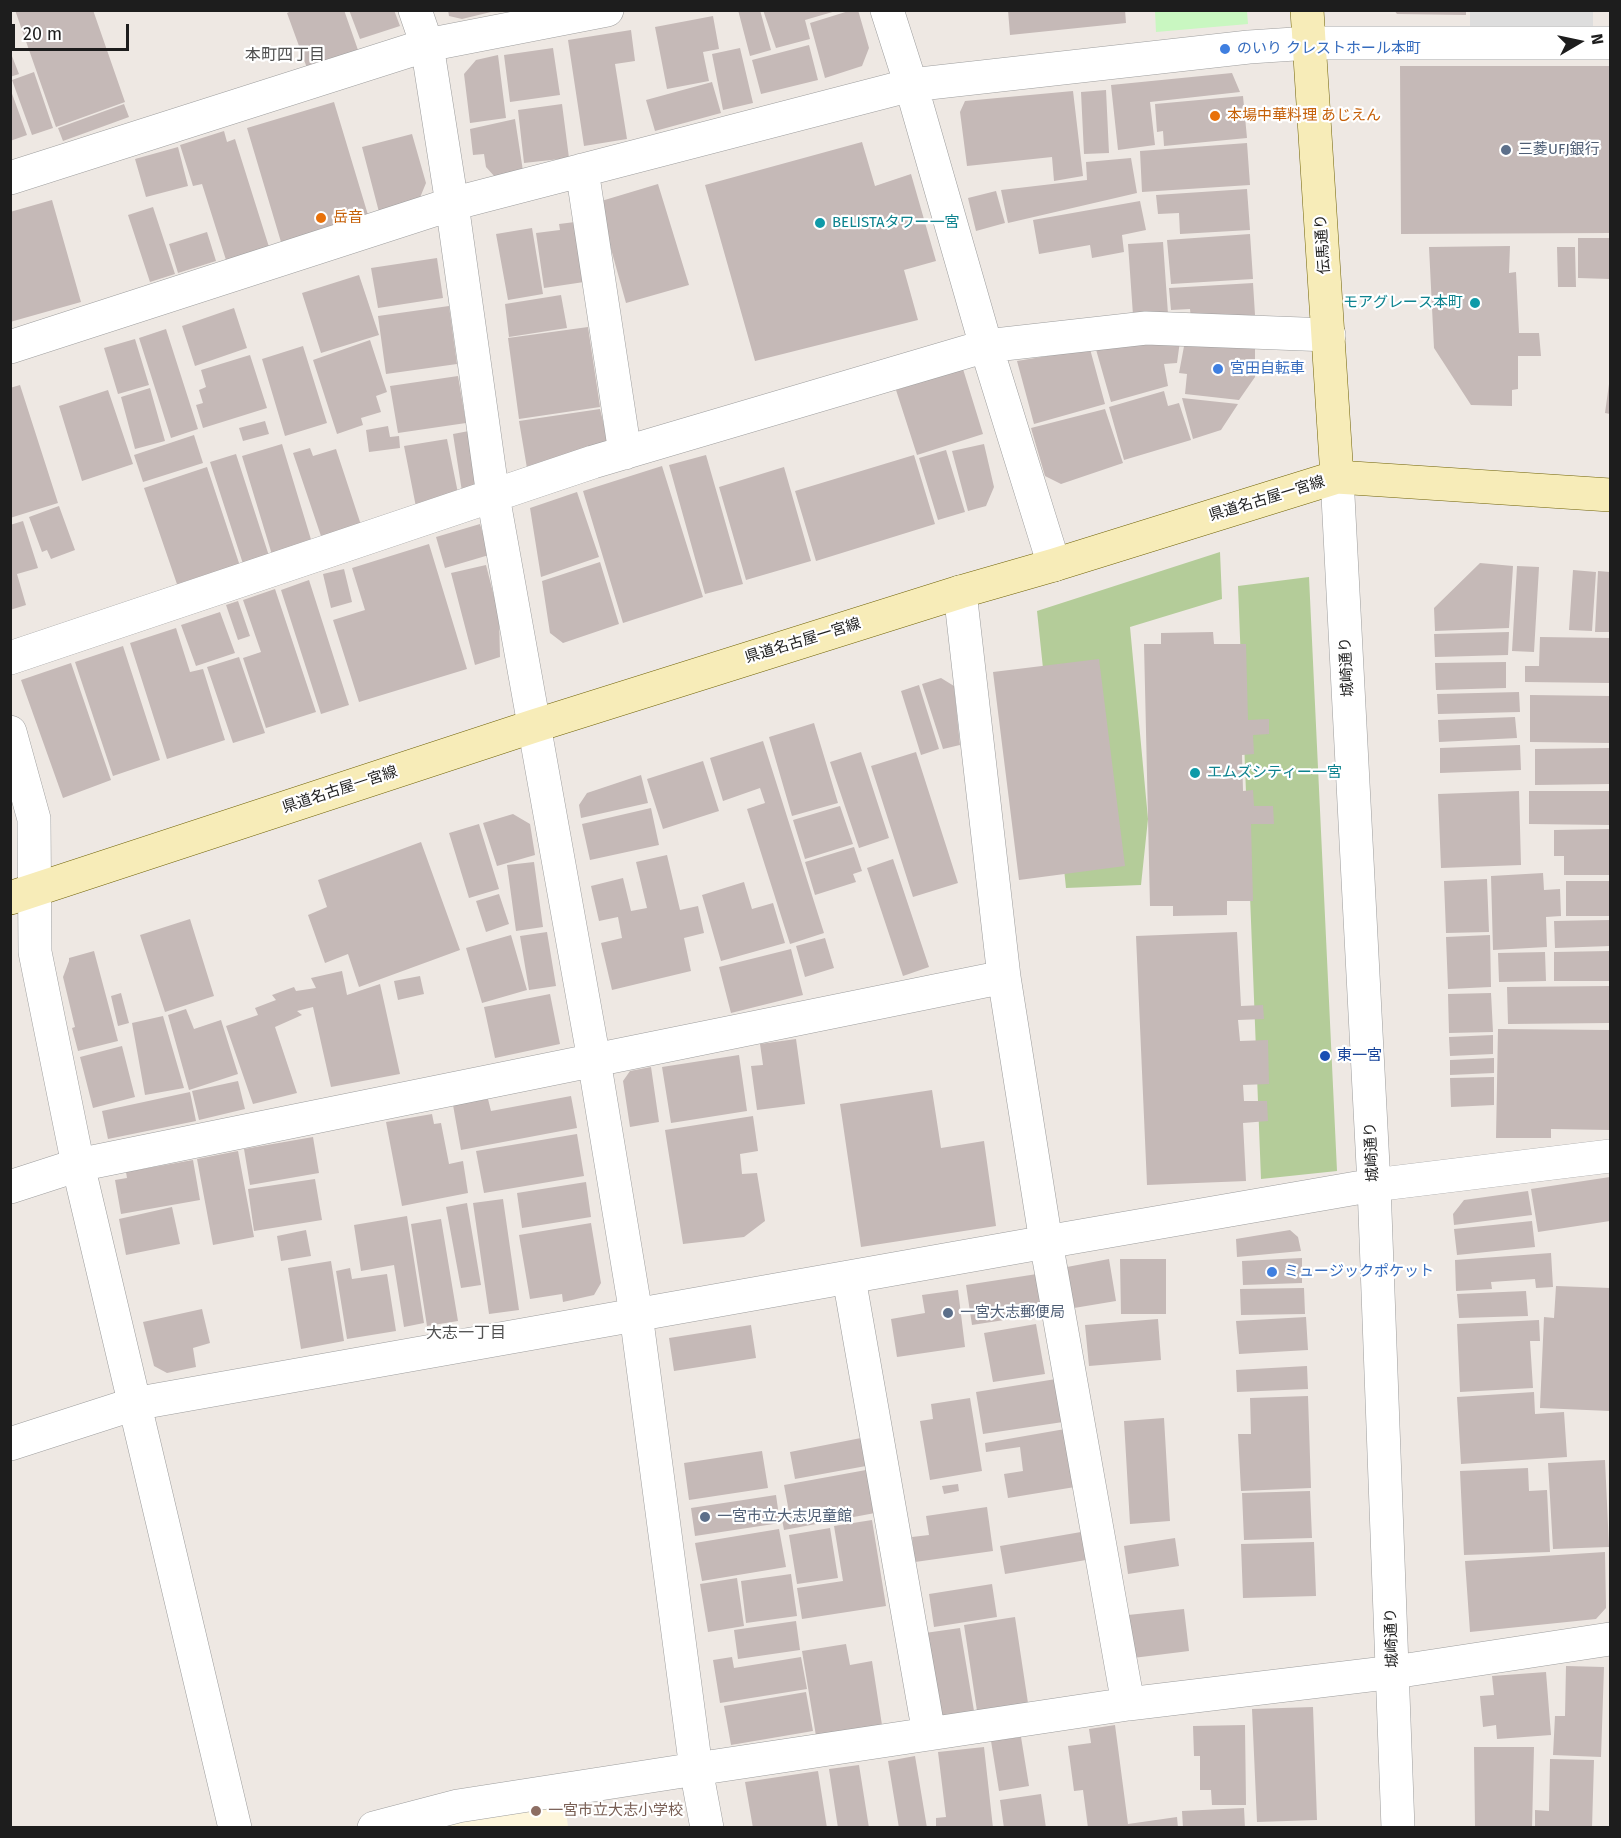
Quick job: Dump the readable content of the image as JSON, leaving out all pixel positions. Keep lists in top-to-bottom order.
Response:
{
  "streets": {
    "main road": ["伝馬通り", "県道名古屋一宮線"],
    "street": ["城崎通り"]
  },
  "crossings": [
    ["伝馬通り", "県道名古屋一宮線"],
    ["伝馬通り", "城崎通り"],
    ["県道名古屋一宮線", "城崎通り"]
  ],
  "districts": ["本町四丁目", "大志一丁目"],
  "places": [
    "のいり クレストホール本町",
    "本場中華料理 あじえん",
    "三菱UFJ銀行",
    "岳音",
    "BELISTAタワー一宮",
    "モアグレース本町",
    "宮田自転車",
    "エムズシティー一宮",
    "東一宮",
    "ミュージックポケット",
    "一宮大志郵便局",
    "一宮市立大志児童館",
    "一宮市立大志小学校"
  ],
  "scale_bar": "20 m",
  "north": "right"
}
